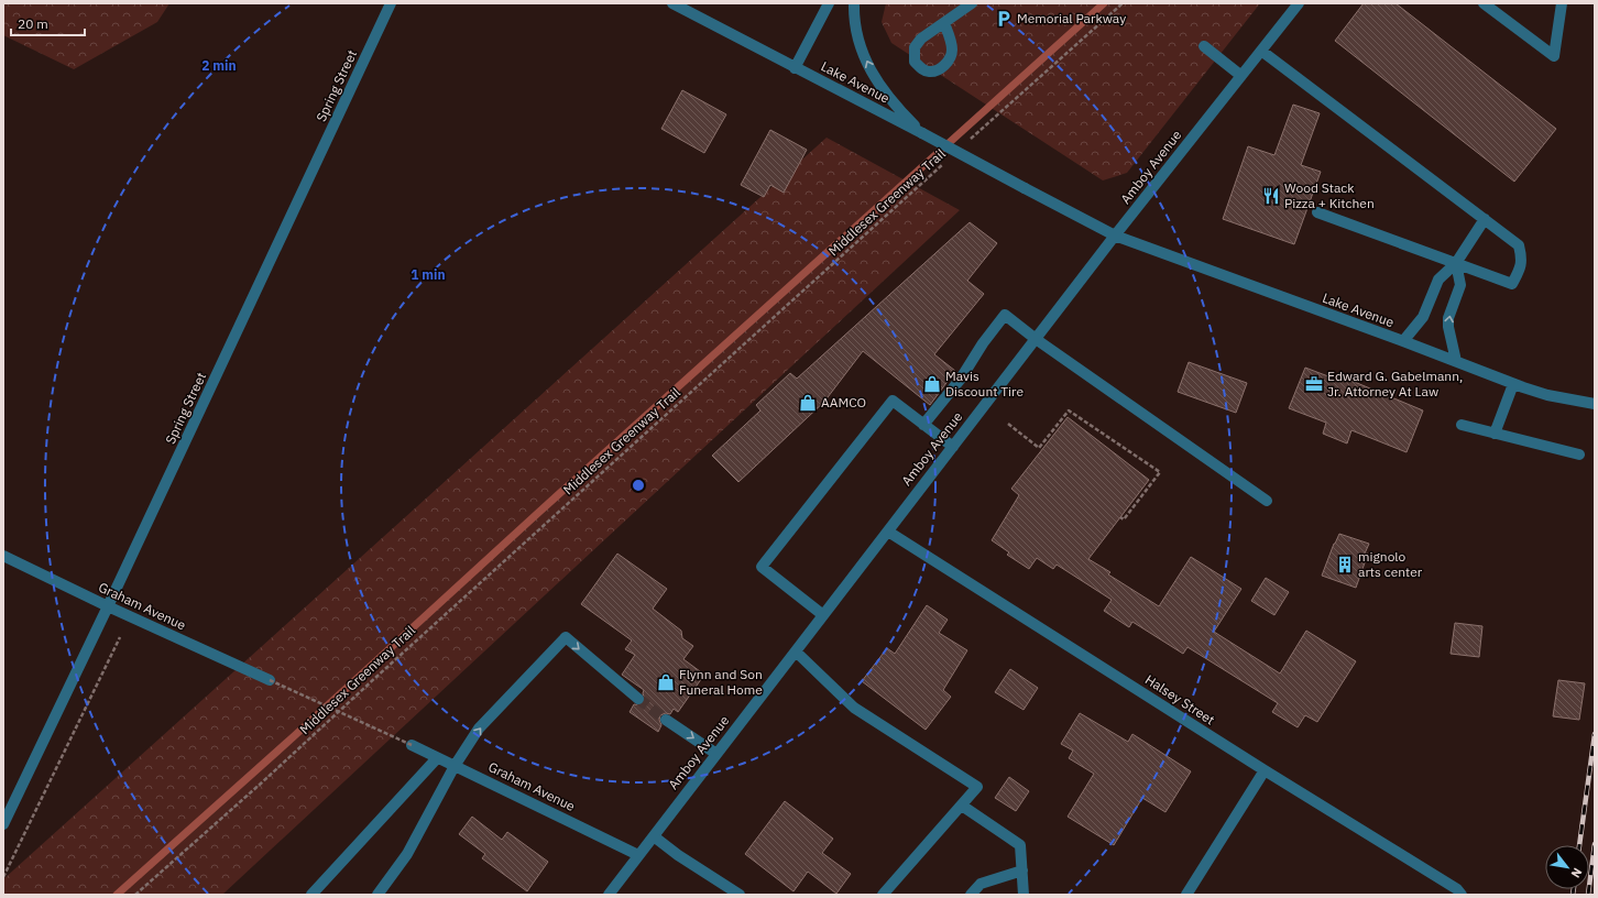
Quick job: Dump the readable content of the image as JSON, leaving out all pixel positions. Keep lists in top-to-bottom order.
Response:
{
  "streets": {
    "street": [
      "Lake Avenue",
      "Spring Street",
      "Amboy Avenue",
      "Graham Avenue",
      "Halsey Street"
    ],
    "path": ["Middlesex Greenway Trail"]
  },
  "crossings": [
    ["Lake Avenue", "Amboy Avenue"],
    ["Spring Street", "Graham Avenue"],
    ["Amboy Avenue", "Graham Avenue"],
    ["Amboy Avenue", "Halsey Street"]
  ],
  "places": {
    "parking": ["Memorial Parkway"],
    "restaurant": ["Wood Stack Pizza + Kitchen"],
    "shop": ["Mavis Discount Tire", "AAMCO", "Flynn and Son Funeral Home"],
    "office": ["Edward G. Gabelmann, Jr. Attorney At Law"],
    "building": ["mignolo arts center"]
  },
  "scale_bar": "20 m",
  "north": "bottom right",
  "rings": ["2 min", "1 min"]
}
